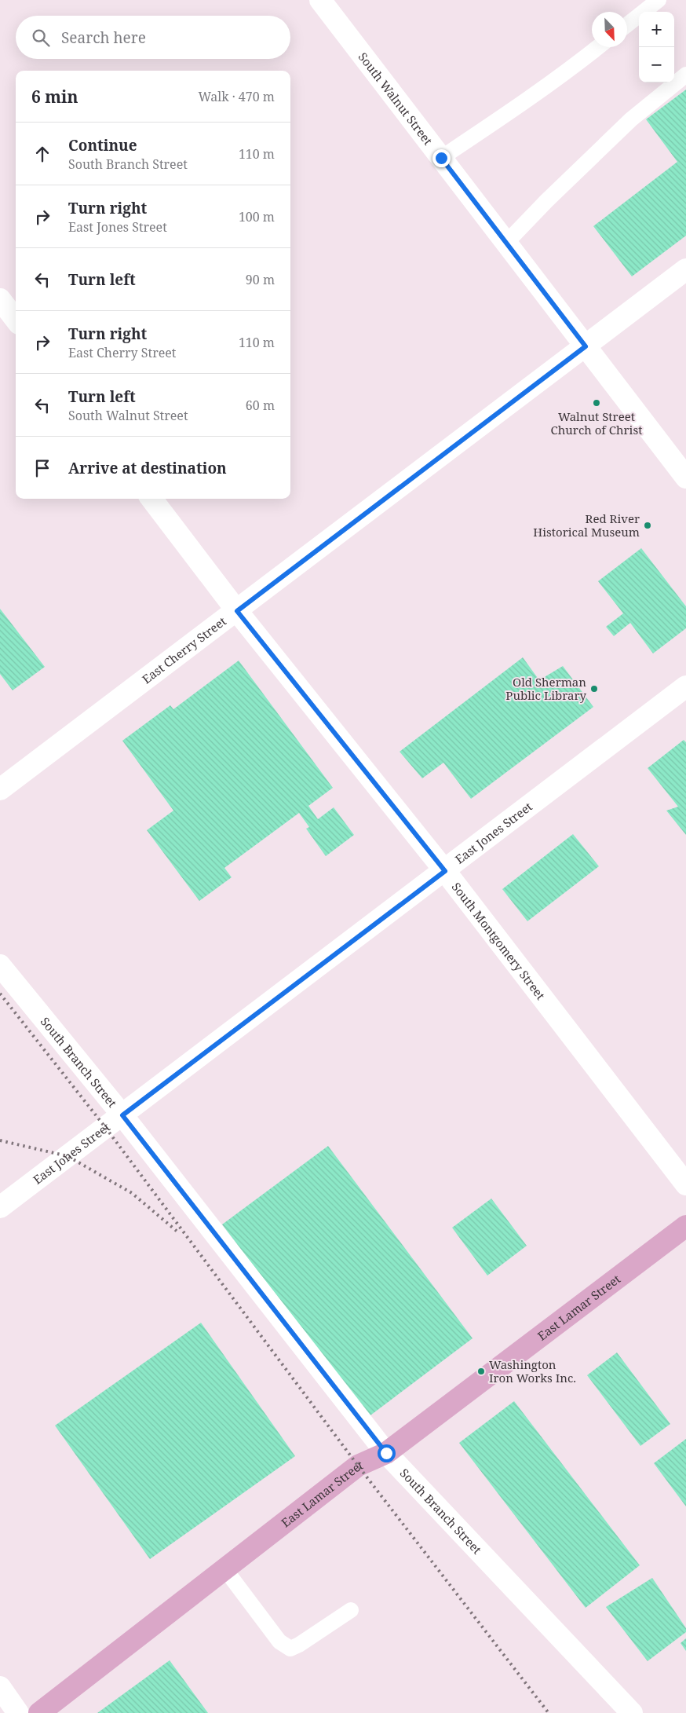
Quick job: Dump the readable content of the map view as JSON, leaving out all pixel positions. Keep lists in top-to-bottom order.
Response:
{
  "streets": {
    "main road": ["East Lamar Street"],
    "street": [
      "South Walnut Street",
      "East Cherry Street",
      "East Jones Street",
      "South Montgomery Street",
      "South Branch Street"
    ]
  },
  "crossings": [
    ["South Walnut Street", "East Cherry Street"],
    ["East Cherry Street", "South Montgomery Street"],
    ["East Jones Street", "South Montgomery Street"],
    ["East Jones Street", "South Branch Street"],
    ["South Branch Street", "East Lamar Street"]
  ],
  "places": [
    "Walnut Street Church of Christ",
    "Red River Historical Museum",
    "Old Sherman Public Library",
    "Washington Iron Works Inc."
  ],
  "north": "bottom right",
  "page": {
    "map_buttons": ["+", "−"],
    "search": "Search here",
    "heading": ["6 min", "Walk · 470 m"],
    "list": [
      ["Continue", "South Branch Street", "110 m"],
      ["Turn right", "East Jones Street", "100 m"],
      ["Turn left", "90 m"],
      ["Turn right", "East Cherry Street", "110 m"],
      ["Turn left", "South Walnut Street", "60 m"],
      "Arrive at destination"
    ]
  }
}
